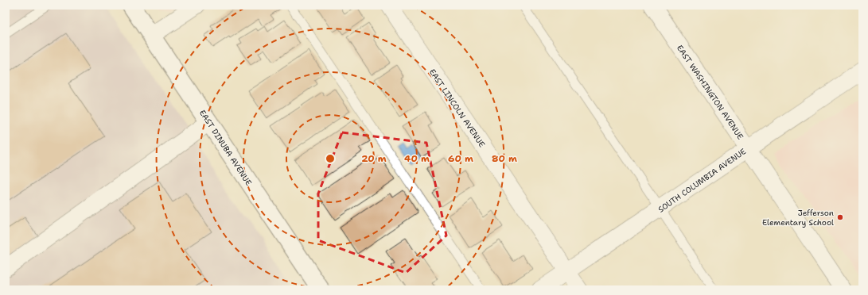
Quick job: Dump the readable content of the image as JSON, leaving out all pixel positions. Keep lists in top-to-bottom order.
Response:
{
  "streets": {
    "street": [
      "EAST WASHINGTON AVENUE",
      "EAST LINCOLN AVENUE",
      "EAST DINUBA AVENUE",
      "SOUTH COLUMBIA AVENUE"
    ]
  },
  "crossings": [
    ["EAST WASHINGTON AVENUE", "SOUTH COLUMBIA AVENUE"],
    ["EAST LINCOLN AVENUE", "SOUTH COLUMBIA AVENUE"]
  ],
  "places": ["Jefferson Elementary School"],
  "rings": [
    "20 m",
    "40 m",
    "60 m",
    "80 m"
  ]
}
